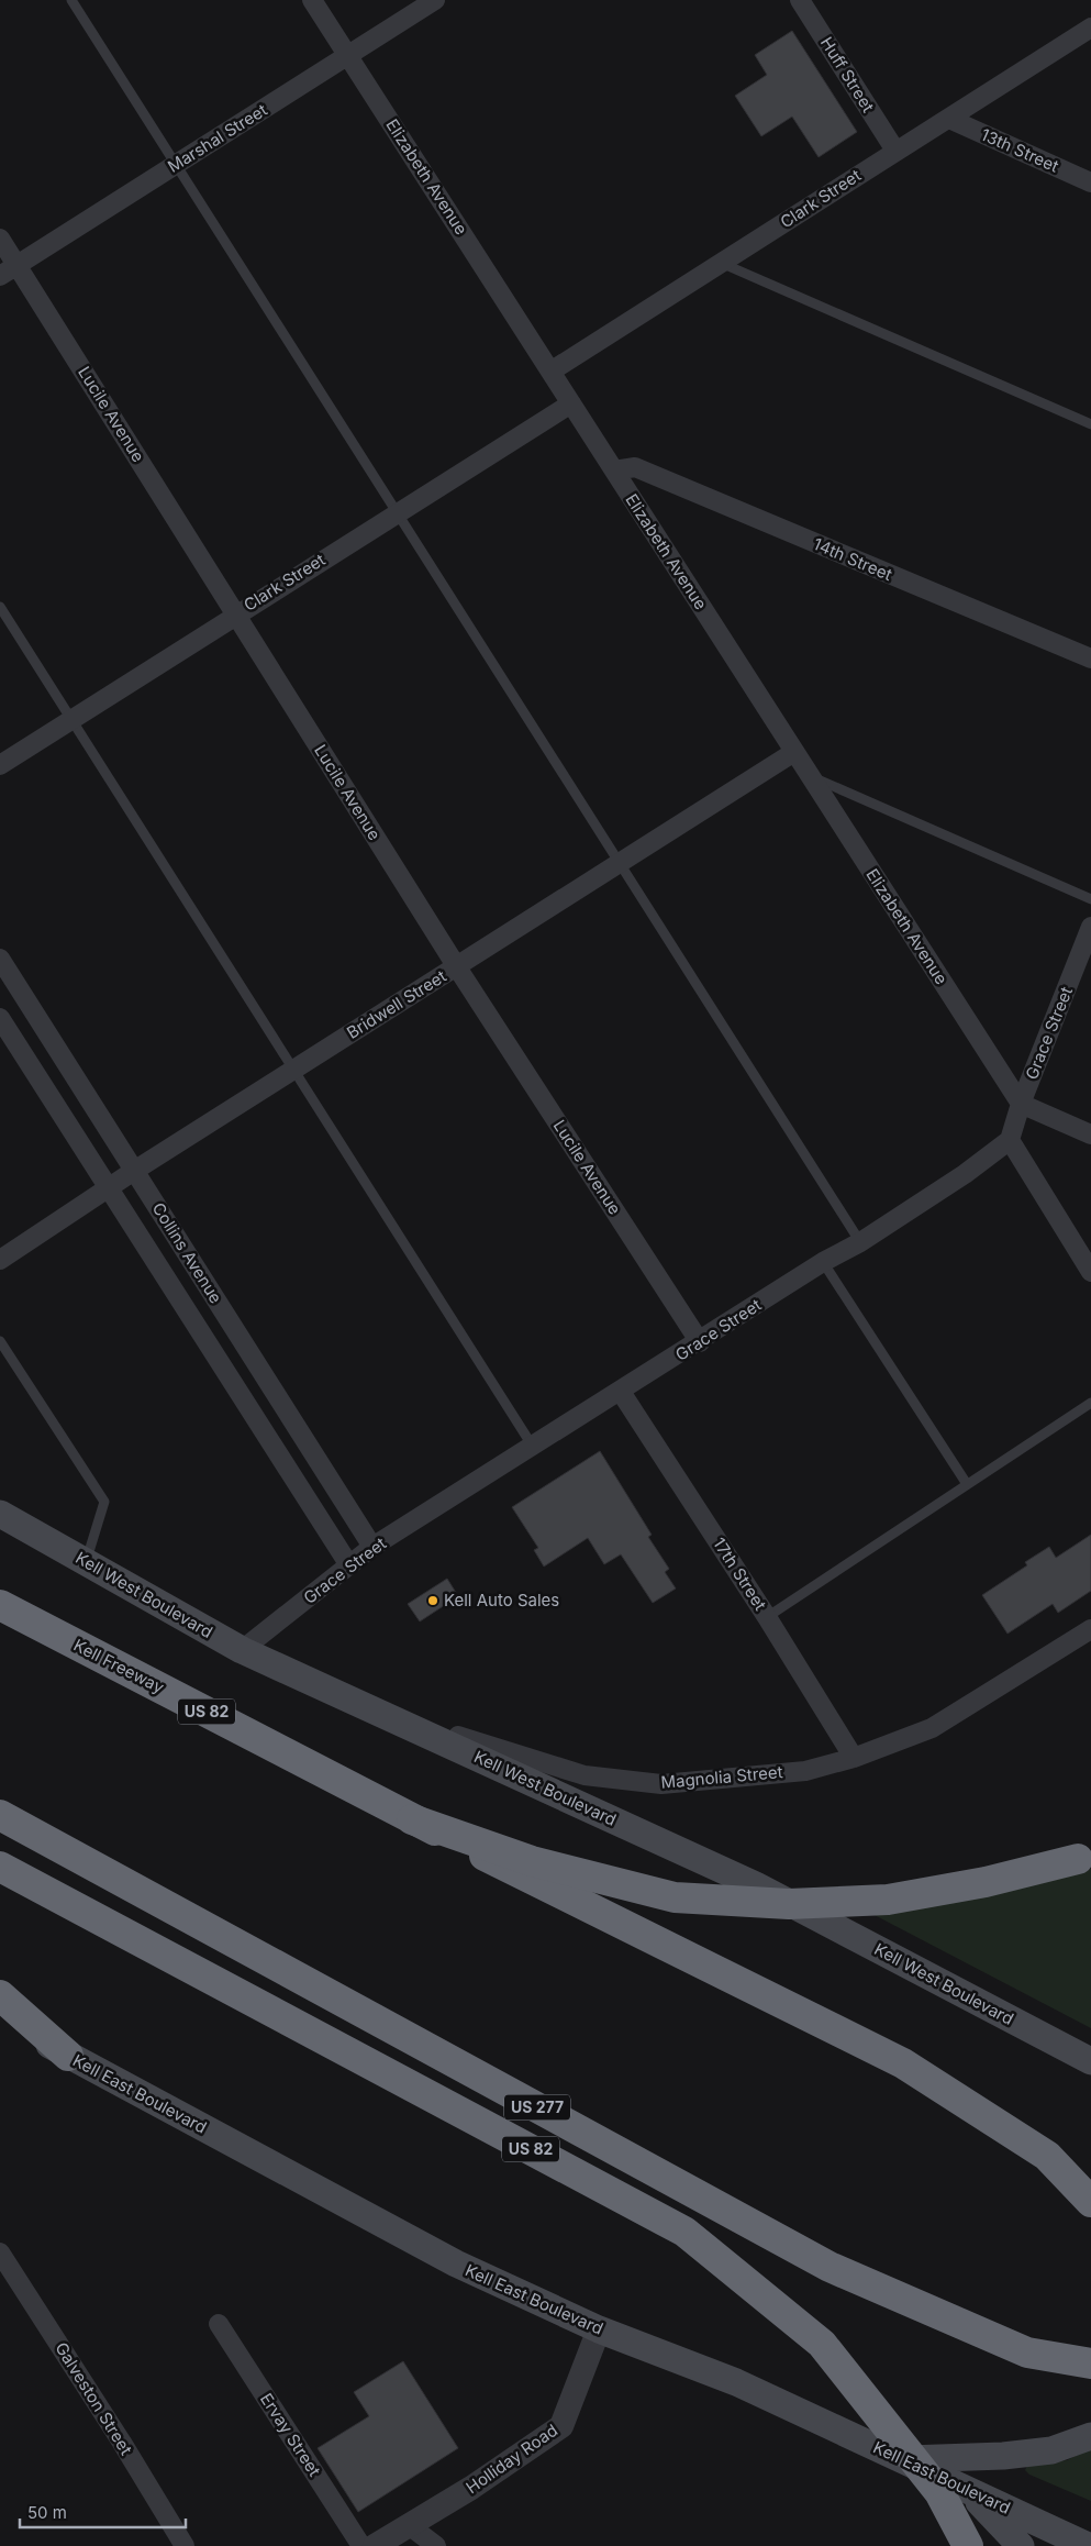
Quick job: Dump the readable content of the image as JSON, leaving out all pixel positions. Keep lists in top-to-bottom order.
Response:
{
  "streets": {
    "highway": ["Kell Freeway", "US 82", "US 277"],
    "main road": ["Kell West Boulevard", "Kell East Boulevard"],
    "street": [
      "Huff Street",
      "Marshal Street",
      "13th Street",
      "Elizabeth Avenue",
      "Clark Street",
      "Lucile Avenue",
      "14th Street",
      "Bridwell Street",
      "Grace Street",
      "Collins Avenue",
      "17th Street",
      "Magnolia Street",
      "Galveston Street",
      "Ervay Street",
      "Holliday Road"
    ]
  },
  "crossings": [
    ["Huff Street", "Clark Street"],
    ["Marshal Street", "Elizabeth Avenue"],
    ["Marshal Street", "Lucile Avenue"],
    ["13th Street", "Clark Street"],
    ["Elizabeth Avenue", "Clark Street"],
    ["Elizabeth Avenue", "14th Street"],
    ["Elizabeth Avenue", "Bridwell Street"],
    ["Elizabeth Avenue", "Grace Street"],
    ["Clark Street", "Lucile Avenue"],
    ["Lucile Avenue", "Bridwell Street"],
    ["Lucile Avenue", "Grace Street"],
    ["Bridwell Street", "Collins Avenue"],
    ["Grace Street", "Collins Avenue"],
    ["Grace Street", "17th Street"],
    ["Grace Street", "Kell West Boulevard"],
    ["Grace Street", "Magnolia Street"],
    ["17th Street", "Magnolia Street"],
    ["Kell West Boulevard", "Magnolia Street"],
    ["Kell Freeway", "US 82"],
    ["Kell East Boulevard", "Holliday Road"]
  ],
  "places": ["Kell Auto Sales"],
  "scale_bar": "50 m"
}
